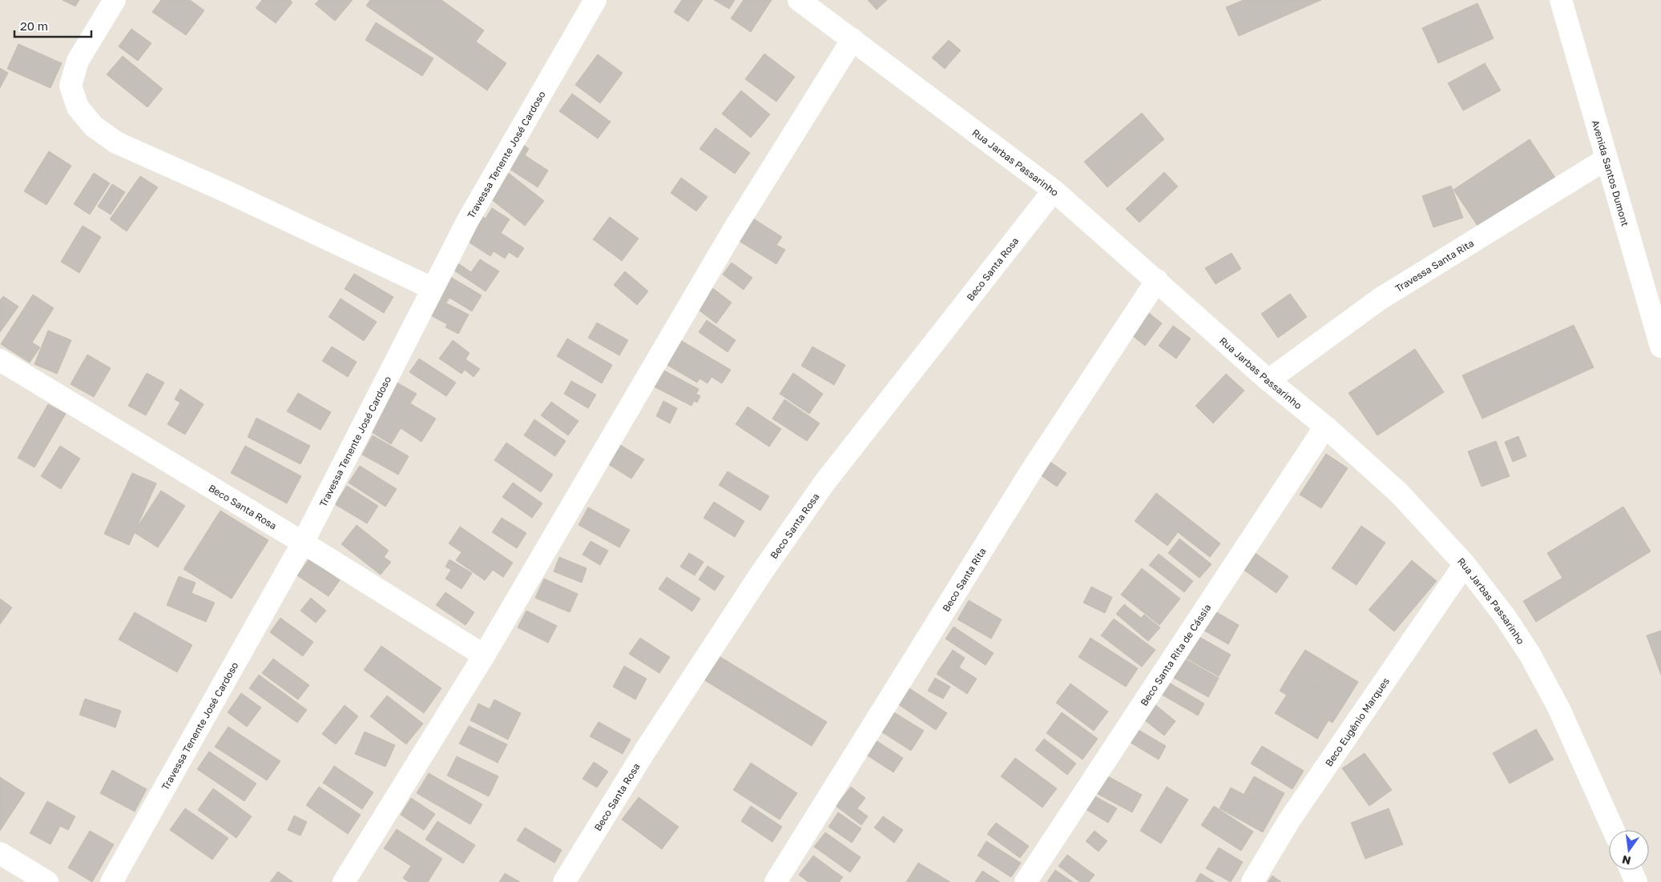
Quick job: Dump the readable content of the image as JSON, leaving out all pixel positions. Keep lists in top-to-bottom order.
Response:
{
  "streets": {
    "street": [
      "Travessa Tenente José Cardoso",
      "Rua Jarbas Passarinho",
      "Avenida Santos Dumont",
      "Travessa Santa Rita",
      "Beco Santa Rosa",
      "Beco Santa Rita",
      "Beco Santa Rita de Cássia",
      "Beco Eugênio Marques"
    ]
  },
  "crossings": [
    ["Travessa Tenente José Cardoso", "Beco Santa Rosa"],
    ["Rua Jarbas Passarinho", "Travessa Santa Rita"],
    ["Rua Jarbas Passarinho", "Beco Santa Rosa"],
    ["Rua Jarbas Passarinho", "Beco Santa Rita"],
    ["Rua Jarbas Passarinho", "Beco Santa Rita de Cássia"],
    ["Rua Jarbas Passarinho", "Beco Eugênio Marques"],
    ["Avenida Santos Dumont", "Travessa Santa Rita"]
  ],
  "scale_bar": "20 m",
  "north": "bottom"
}
